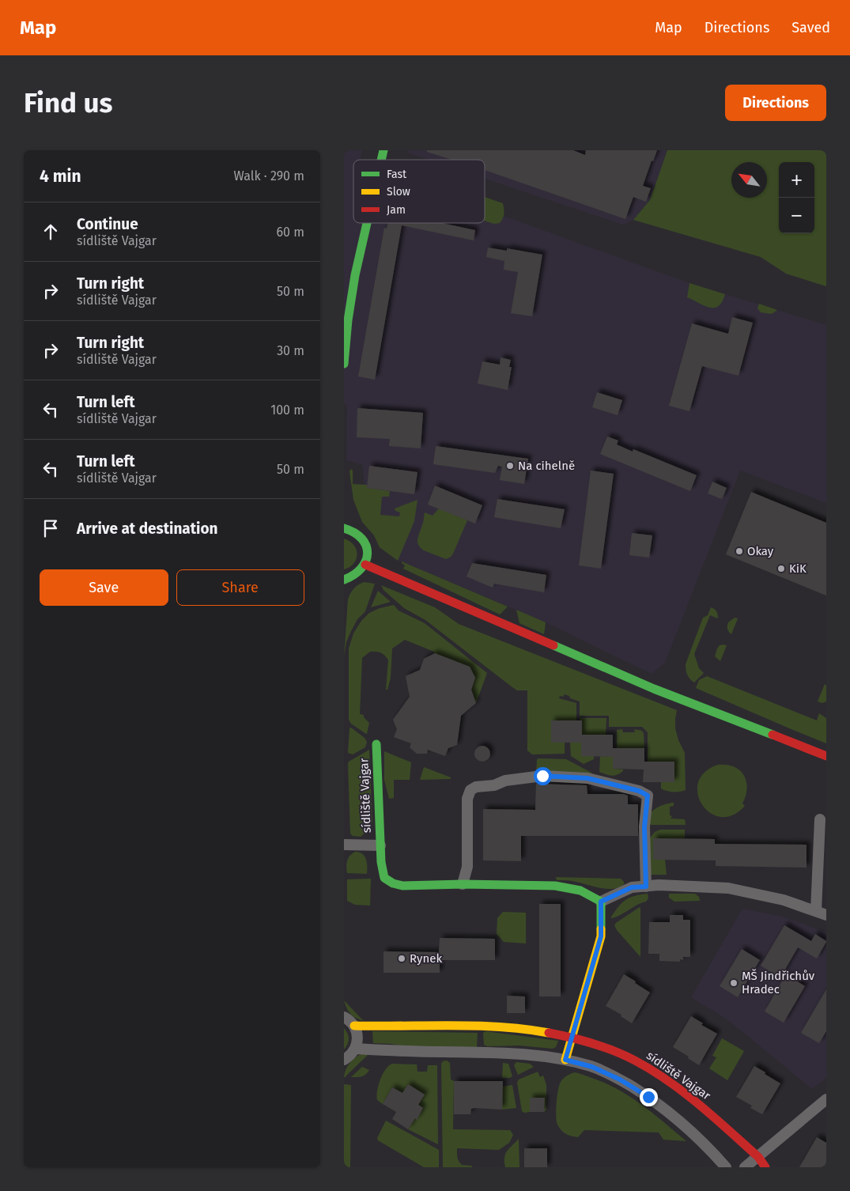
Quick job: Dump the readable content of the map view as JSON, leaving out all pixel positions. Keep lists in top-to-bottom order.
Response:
{
  "streets": {
    "street": ["sídliště Vajgar"]
  },
  "places": [
    "Na cihelně",
    "Okay",
    "KiK",
    "Rynek",
    "MŠ Jindřichův Hradec"
  ],
  "legend": ["Fast", "Slow", "Jam"],
  "north": "top left",
  "page": {
    "header": "Map",
    "nav": ["Map", "Directions", "Saved"],
    "buttons": [
      "Directions",
      ["Save", "Share"]
    ],
    "title": "Find us",
    "heading": ["4 min", "Walk · 290 m"],
    "map_buttons": ["+", "−"],
    "list": [
      ["Continue", "sídliště Vajgar", "60 m"],
      ["Turn right", "sídliště Vajgar", "50 m"],
      ["Turn right", "sídliště Vajgar", "30 m"],
      ["Turn left", "sídliště Vajgar", "100 m"],
      ["Turn left", "sídliště Vajgar", "50 m"],
      "Arrive at destination"
    ]
  }
}
